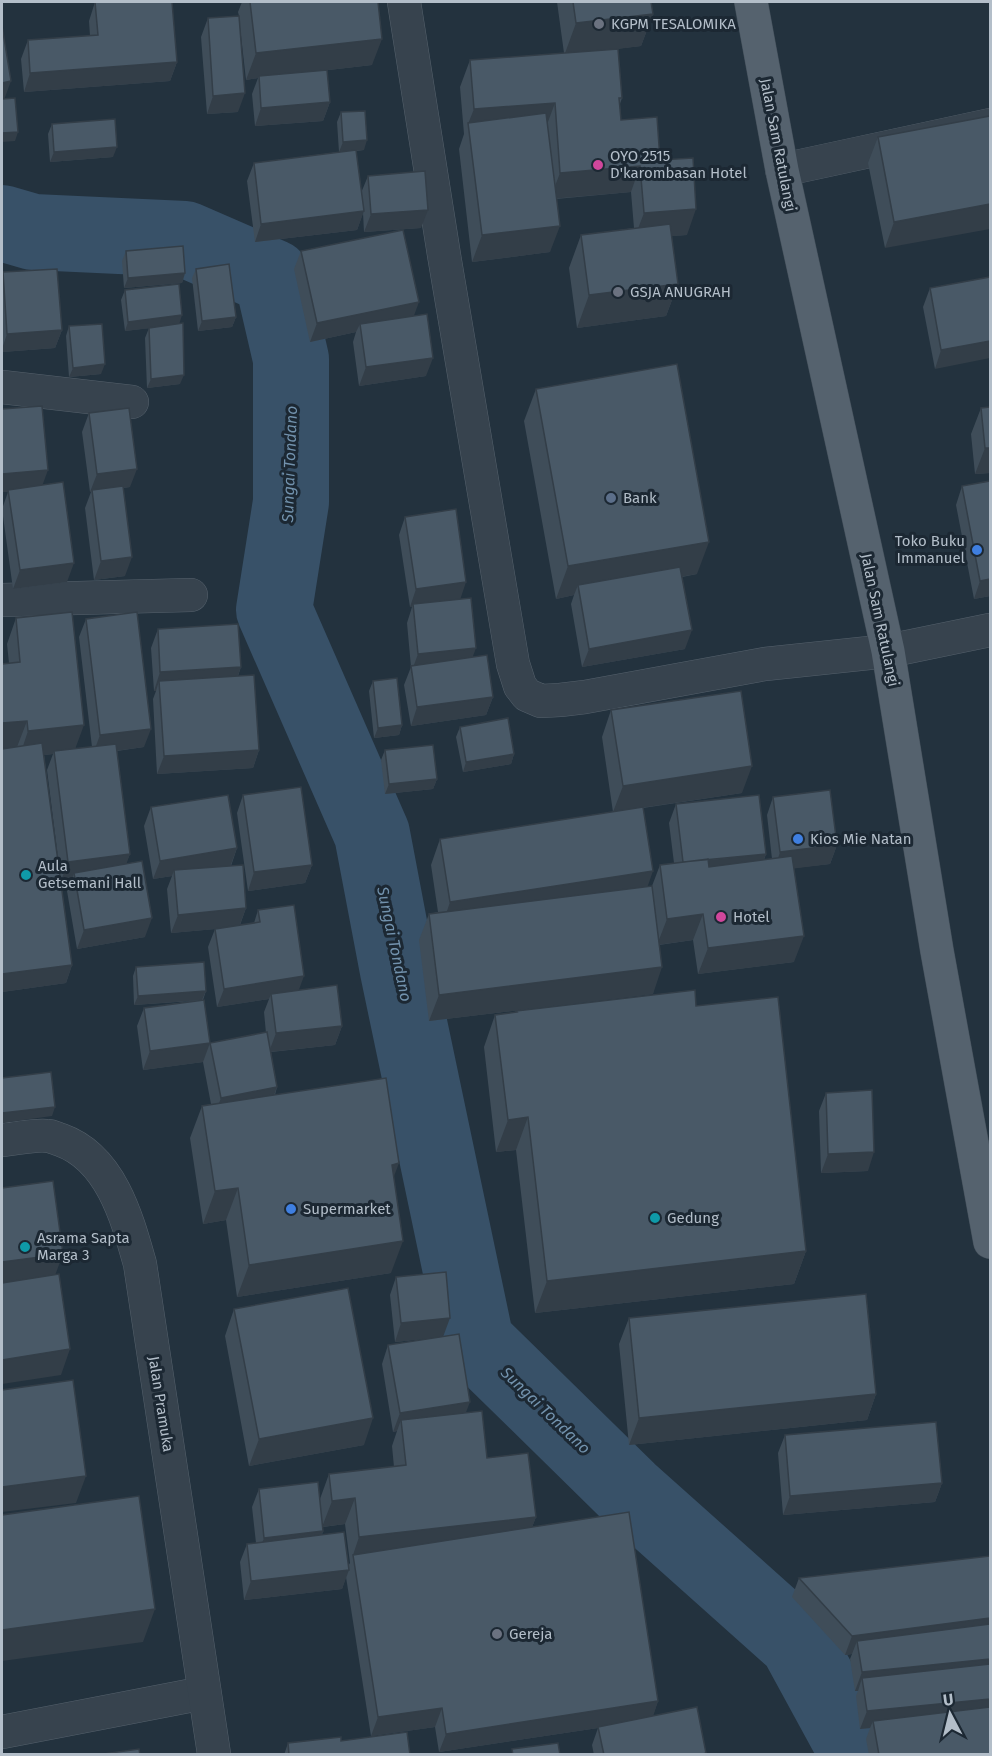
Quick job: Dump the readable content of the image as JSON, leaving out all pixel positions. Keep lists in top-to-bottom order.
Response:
{
  "streets": {
    "main road": ["Jalan Sam Ratulangi"],
    "street": ["Jalan Pramuka"]
  },
  "water": ["Sungai Tondano"],
  "places": [
    "KGPM TESALOMIKA",
    "OYO 2515 D'karombasan Hotel",
    "GSJA ANUGRAH",
    "Bank",
    "Toko Buku Immanuel",
    "Kios Mie Natan",
    "Aula Getsemani Hall",
    "Hotel",
    "Supermarket",
    "Gedung",
    "Asrama Sapta Marga 3",
    "Gereja"
  ],
  "north": "top"
}
